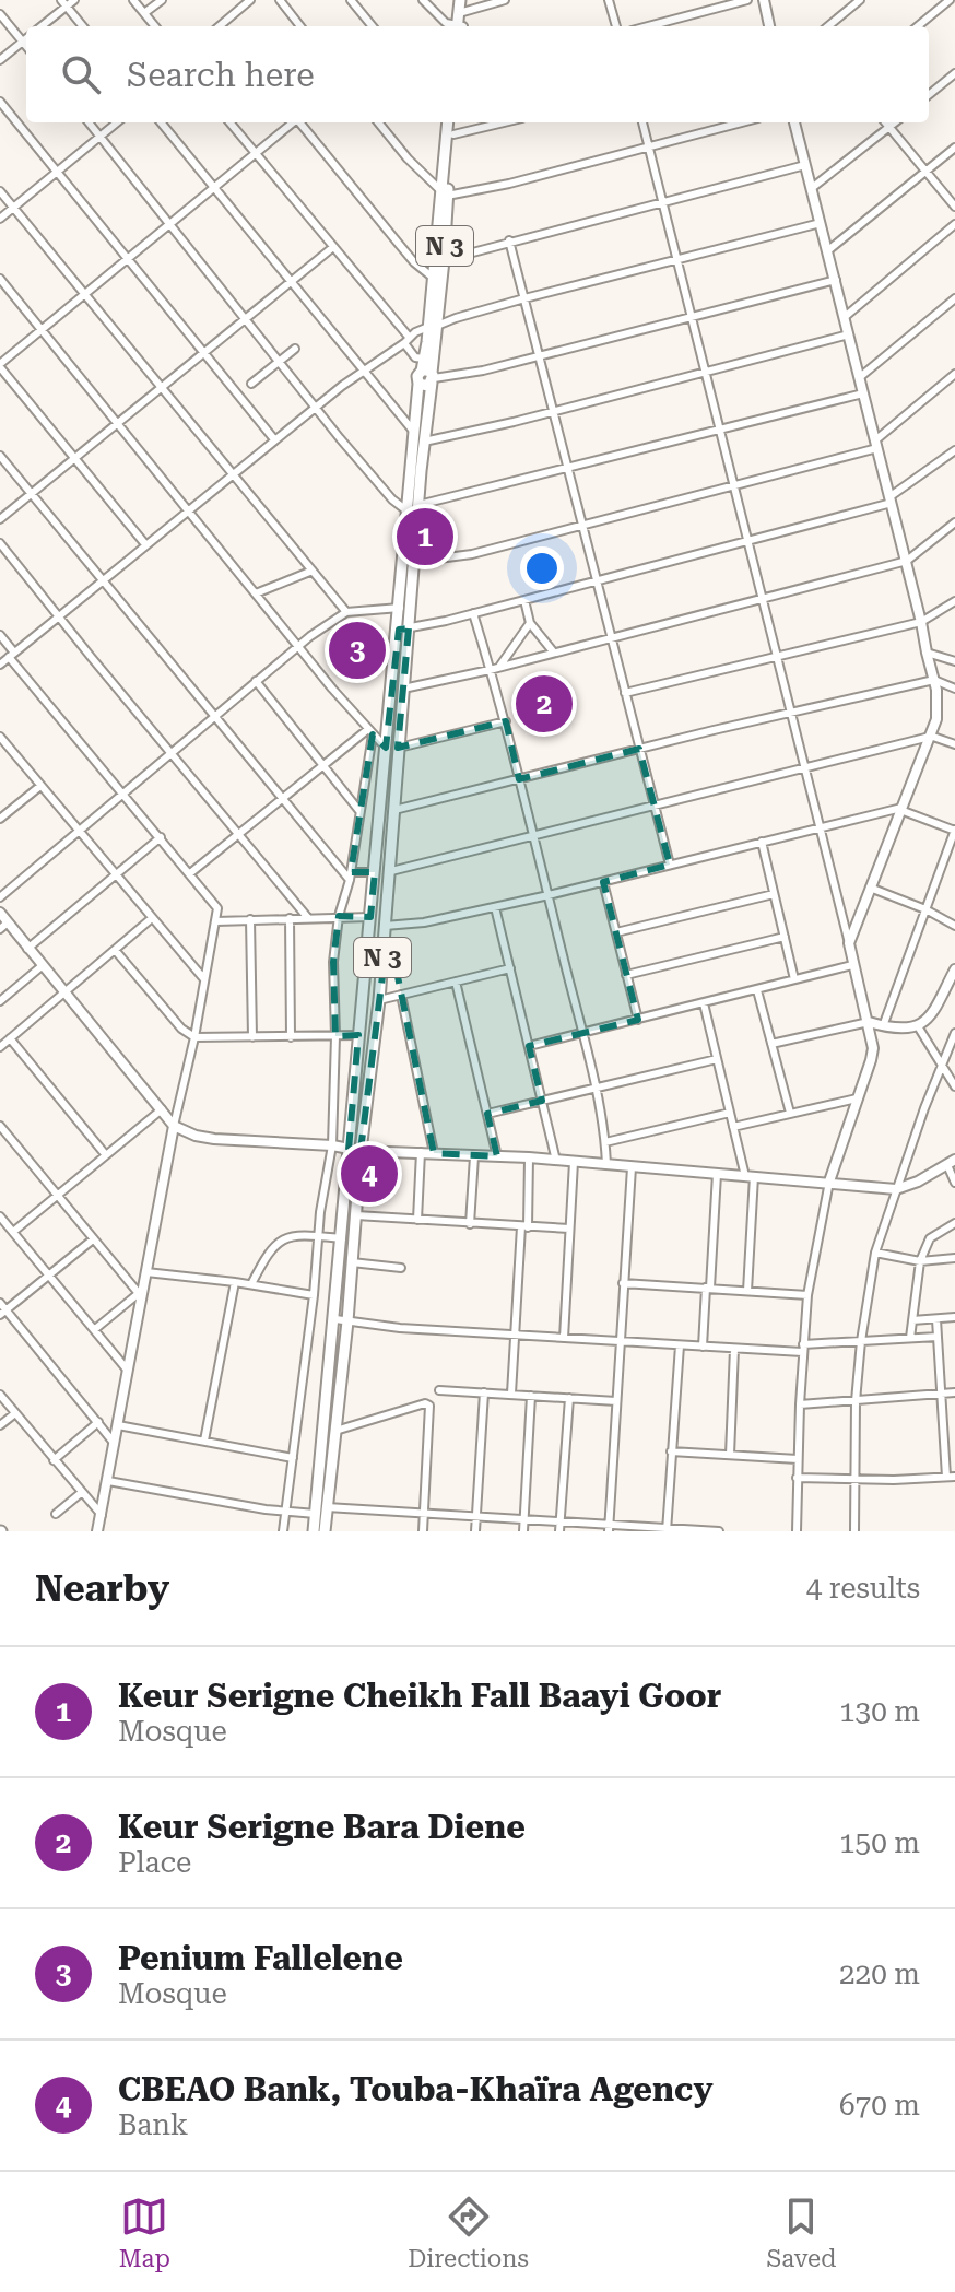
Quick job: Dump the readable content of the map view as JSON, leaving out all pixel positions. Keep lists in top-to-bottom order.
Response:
{
  "streets": {
    "main road": ["N 3"]
  },
  "page": {
    "search": "Search here",
    "pins": [
      "1",
      "3",
      "2",
      "4"
    ],
    "heading": ["Nearby", "4 results"],
    "list": [
      {
        "mark": "1",
        "name": "Keur Serigne Cheikh Fall Baayi Goor",
        "note": "Mosque",
        "value": "130 m"
      },
      {
        "mark": "2",
        "name": "Keur Serigne Bara Diene",
        "note": "Place",
        "value": "150 m"
      },
      {
        "mark": "3",
        "name": "Penium Fallelene",
        "note": "Mosque",
        "value": "220 m"
      },
      {
        "mark": "4",
        "name": "CBEAO Bank, Touba-Khaïra Agency",
        "note": "Bank",
        "value": "670 m"
      }
    ],
    "nav": ["Map", "Directions", "Saved"]
  }
}
